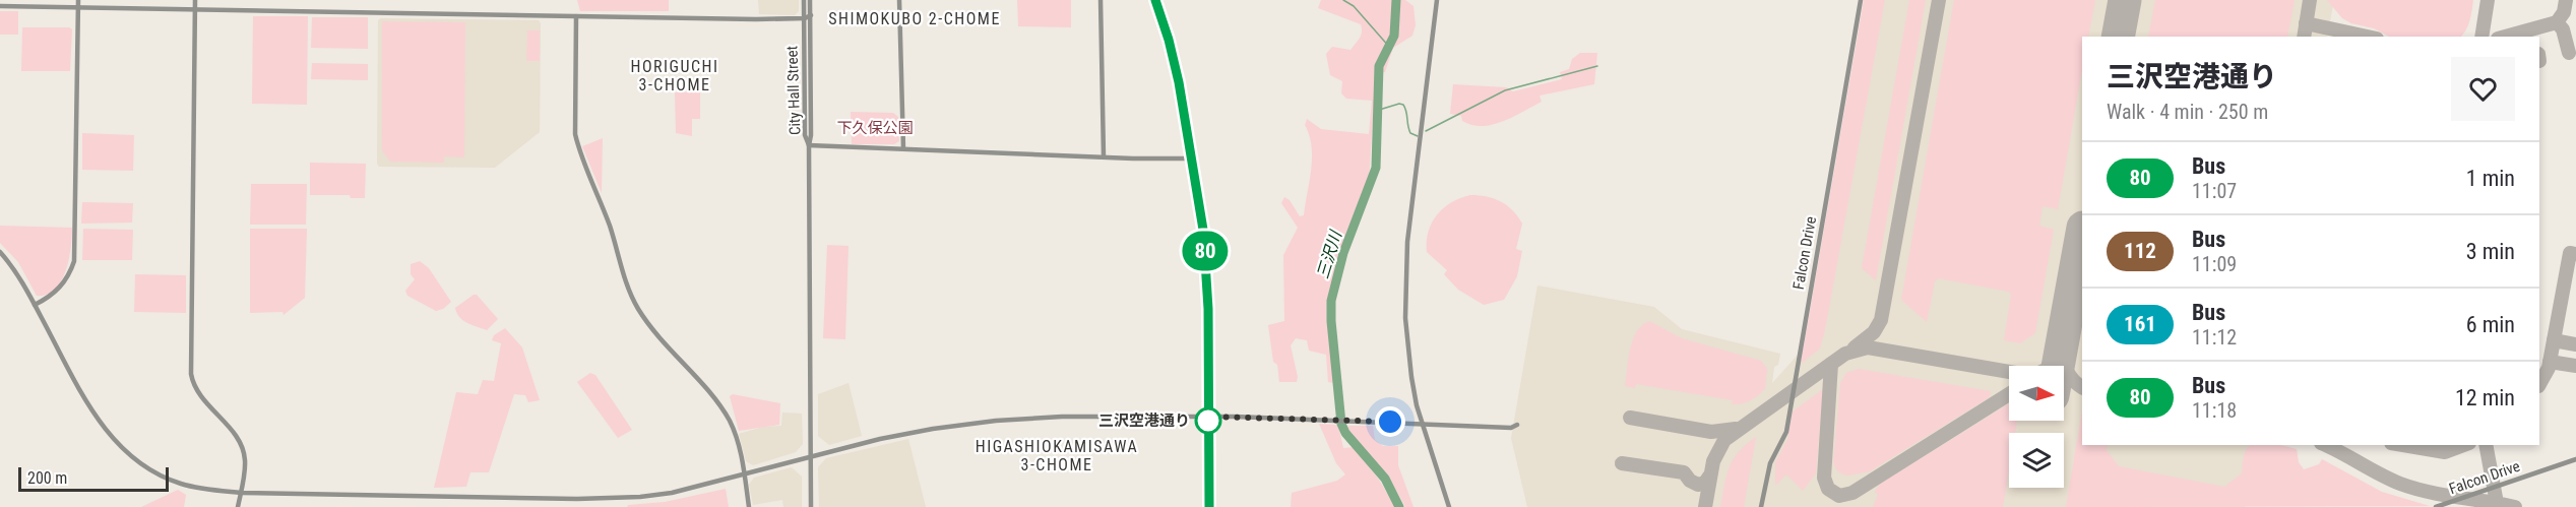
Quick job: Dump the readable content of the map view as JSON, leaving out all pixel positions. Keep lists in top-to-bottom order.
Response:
{
  "streets": {
    "street": ["City Hall Street", "Falcon Drive"]
  },
  "districts": ["SHIMOKUBO 2-CHOME", "HORIGUCHI 3-CHOME", "HIGASHIOKAMISAWA 3-CHOME"],
  "water": ["三沢川"],
  "parks": ["下久保公園"],
  "places": ["三沢空港通り"],
  "lines": ["bus line 80"],
  "scale_bar": "200 m",
  "north": "right",
  "page": {
    "on_map": "80",
    "heading": ["三沢空港通り", "Walk · 4 min · 250 m"],
    "list": [
      {
        "mark": "80",
        "name": "Bus",
        "note": "11:07",
        "value": "1 min"
      },
      {
        "mark": "112",
        "name": "Bus",
        "note": "11:09",
        "value": "3 min"
      },
      {
        "mark": "161",
        "name": "Bus",
        "note": "11:12",
        "value": "6 min"
      },
      {
        "mark": "80",
        "name": "Bus",
        "note": "11:18",
        "value": "12 min"
      }
    ],
    "scale": "200 m"
  }
}
